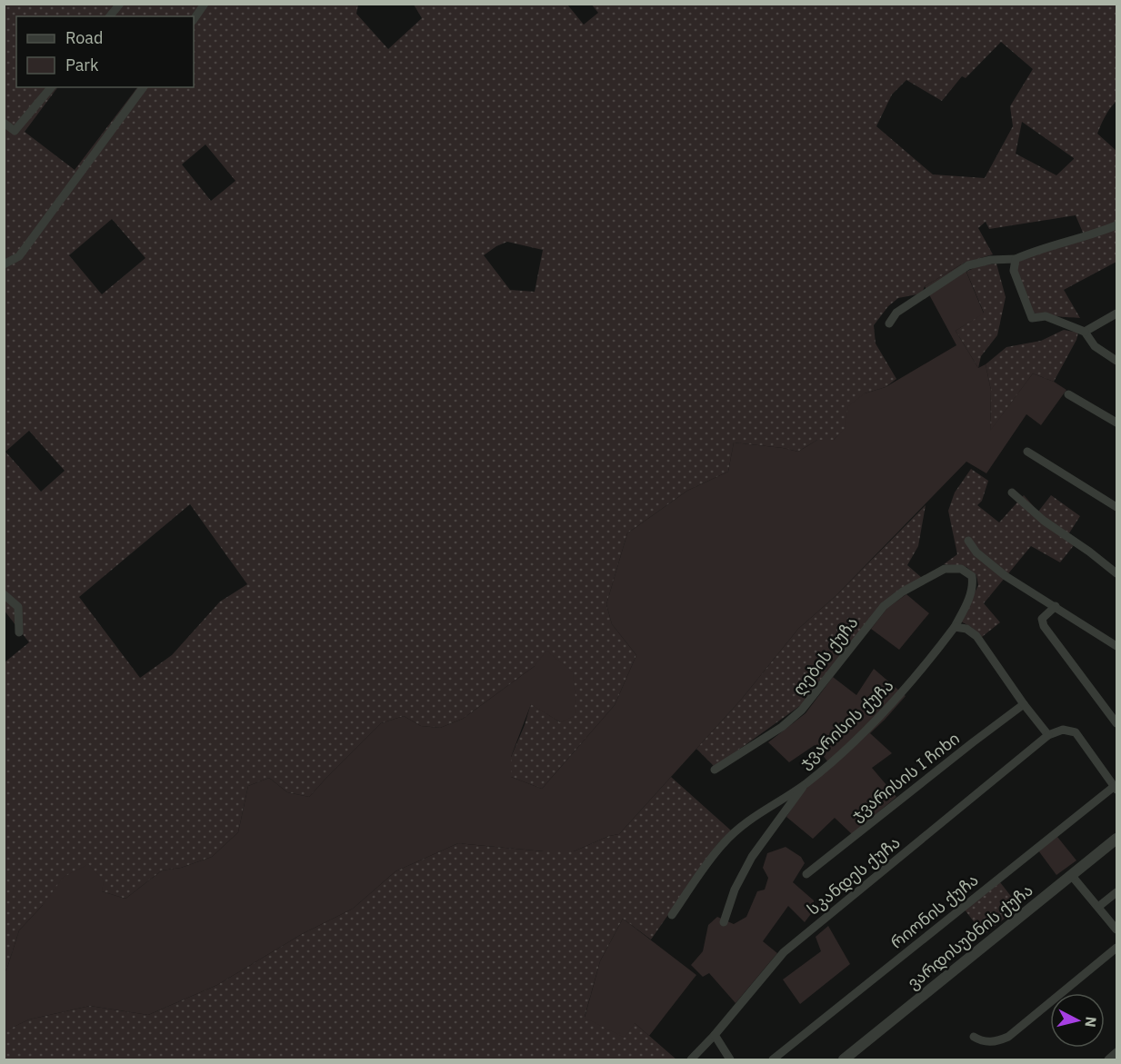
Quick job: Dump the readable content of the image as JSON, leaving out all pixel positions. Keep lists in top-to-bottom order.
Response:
{
  "streets": {
    "street": [
      "ღების ქუჩა",
      "ჯვარისის ქუჩა",
      "ჯვარისის I ჩიხი",
      "სკანდეს ქუჩა",
      "რიონის ქუჩა",
      "ვარდისუბნის ქუჩა"
    ]
  },
  "crossings": [
    ["ღების ქუჩა", "ჯვარისის ქუჩა"]
  ],
  "legend": ["Road", "Park"],
  "north": "right"
}
